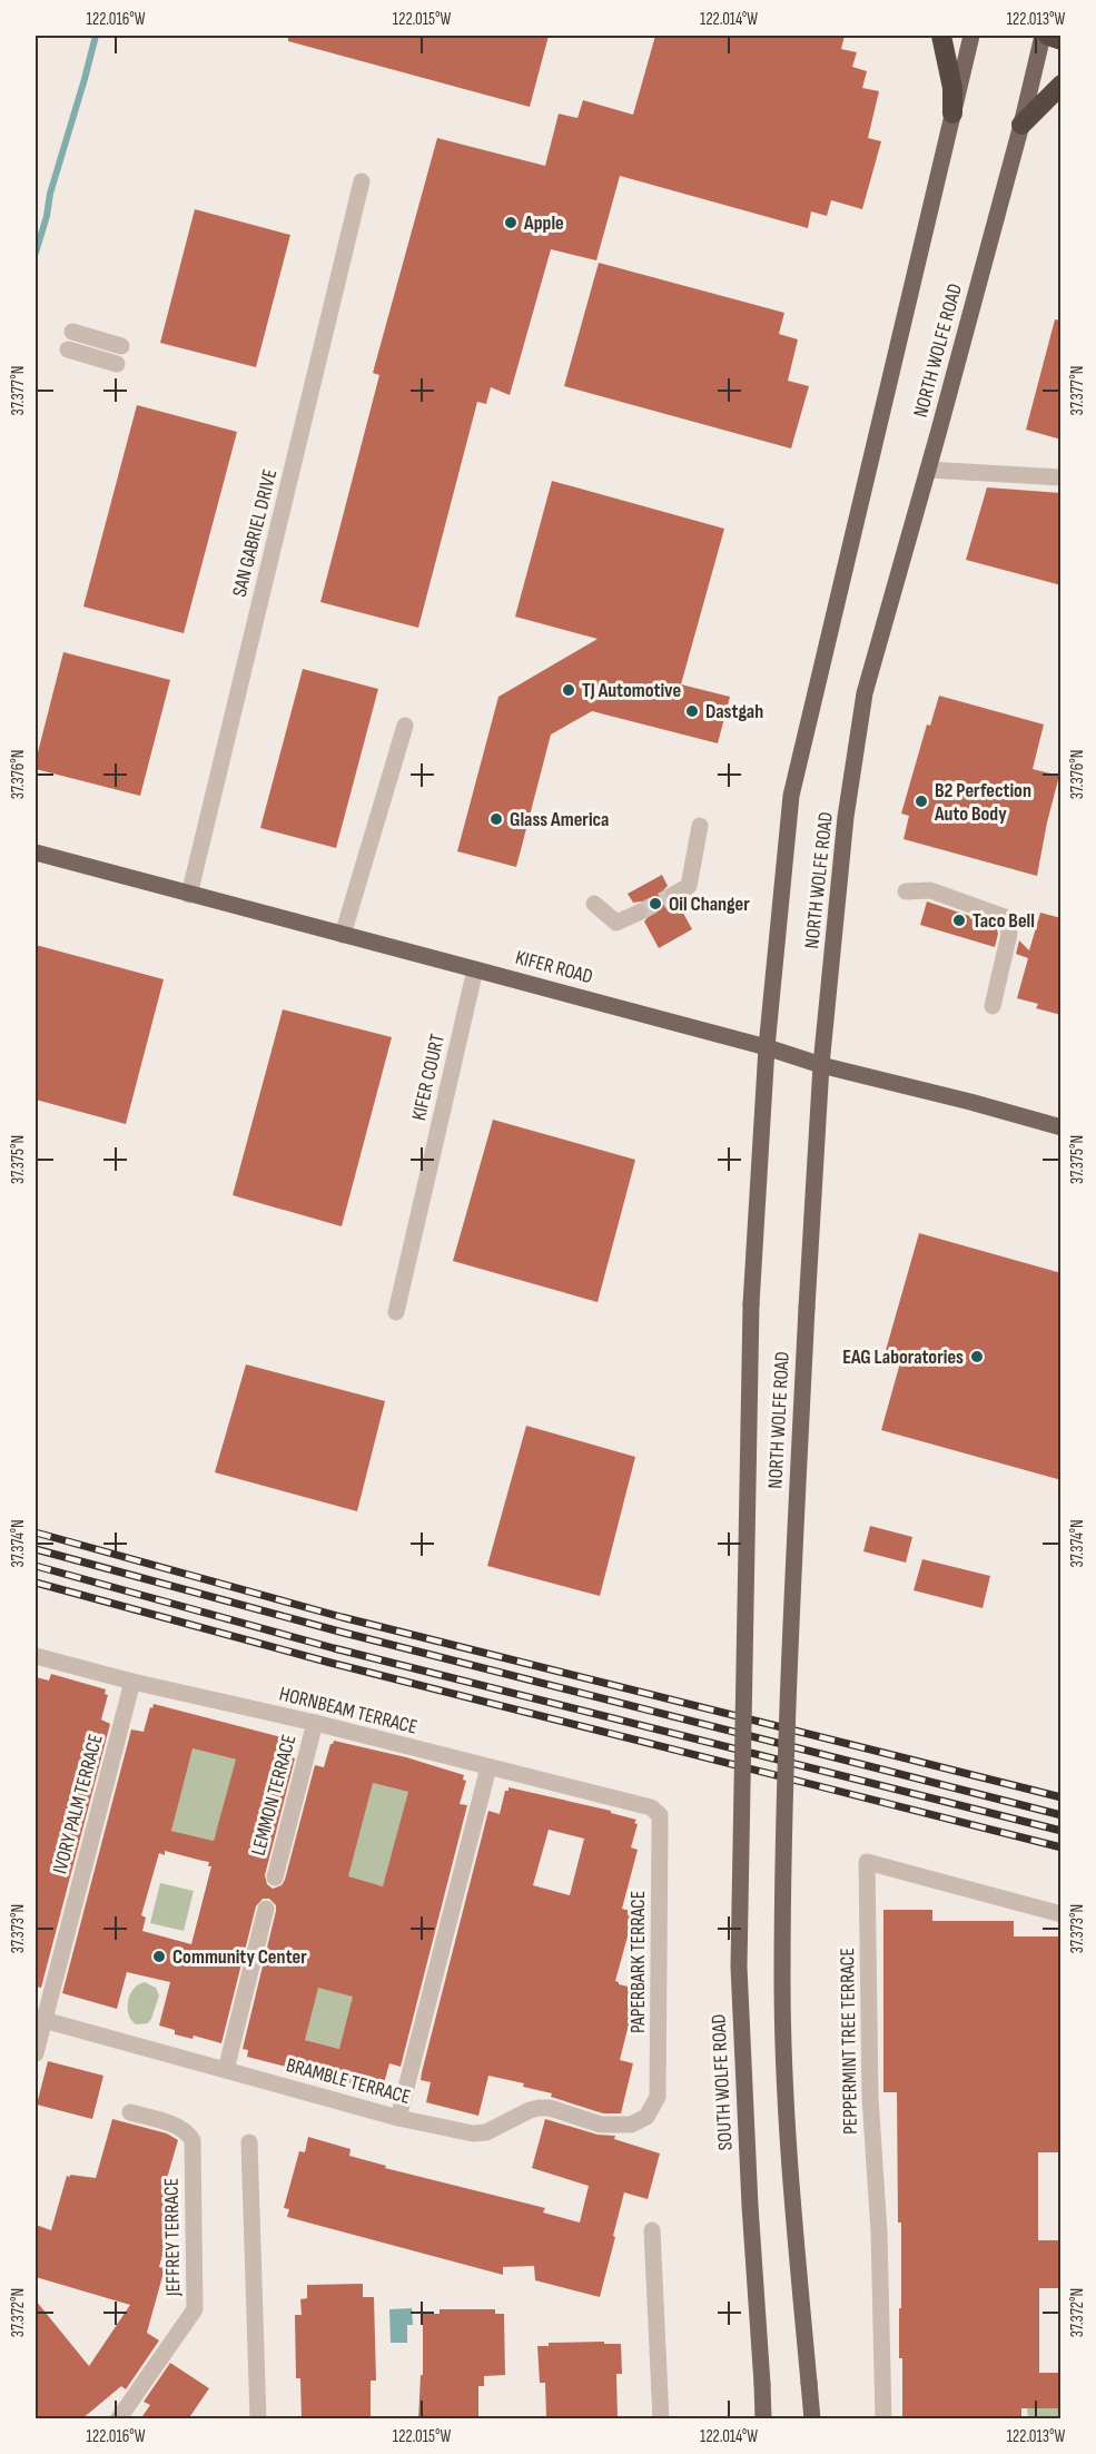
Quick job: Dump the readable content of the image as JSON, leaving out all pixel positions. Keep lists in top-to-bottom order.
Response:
{
  "streets": {
    "main road": ["NORTH WOLFE ROAD", "KIFER ROAD", "SOUTH WOLFE ROAD"],
    "street": [
      "SAN GABRIEL DRIVE",
      "KIFER COURT",
      "HORNBEAM TERRACE",
      "LEMMON TERRACE",
      "IVORY PALM TERRACE",
      "PAPERBARK TERRACE",
      "PEPPERMINT TREE TERRACE",
      "BRAMBLE TERRACE",
      "JEFFREY TERRACE"
    ]
  },
  "crossings": [
    ["NORTH WOLFE ROAD", "KIFER ROAD"],
    ["NORTH WOLFE ROAD", "SOUTH WOLFE ROAD"],
    ["SAN GABRIEL DRIVE", "KIFER ROAD"],
    ["KIFER ROAD", "KIFER COURT"],
    ["HORNBEAM TERRACE", "LEMMON TERRACE"],
    ["HORNBEAM TERRACE", "IVORY PALM TERRACE"],
    ["HORNBEAM TERRACE", "PAPERBARK TERRACE"],
    ["IVORY PALM TERRACE", "BRAMBLE TERRACE"],
    ["PAPERBARK TERRACE", "BRAMBLE TERRACE"]
  ],
  "places": [
    "Apple",
    "TJ Automotive",
    "Dastgah",
    "B2 Perfection Auto Body",
    "Glass America",
    "Oil Changer",
    "Taco Bell",
    "EAG Laboratories",
    "Community Center"
  ],
  "coordinates": [
    "122.016°W",
    "122.015°W",
    "122.014°W",
    "122.013°W",
    "37.377°N",
    "37.376°N",
    "37.375°N",
    "37.374°N",
    "37.373°N",
    "37.372°N"
  ]
}
